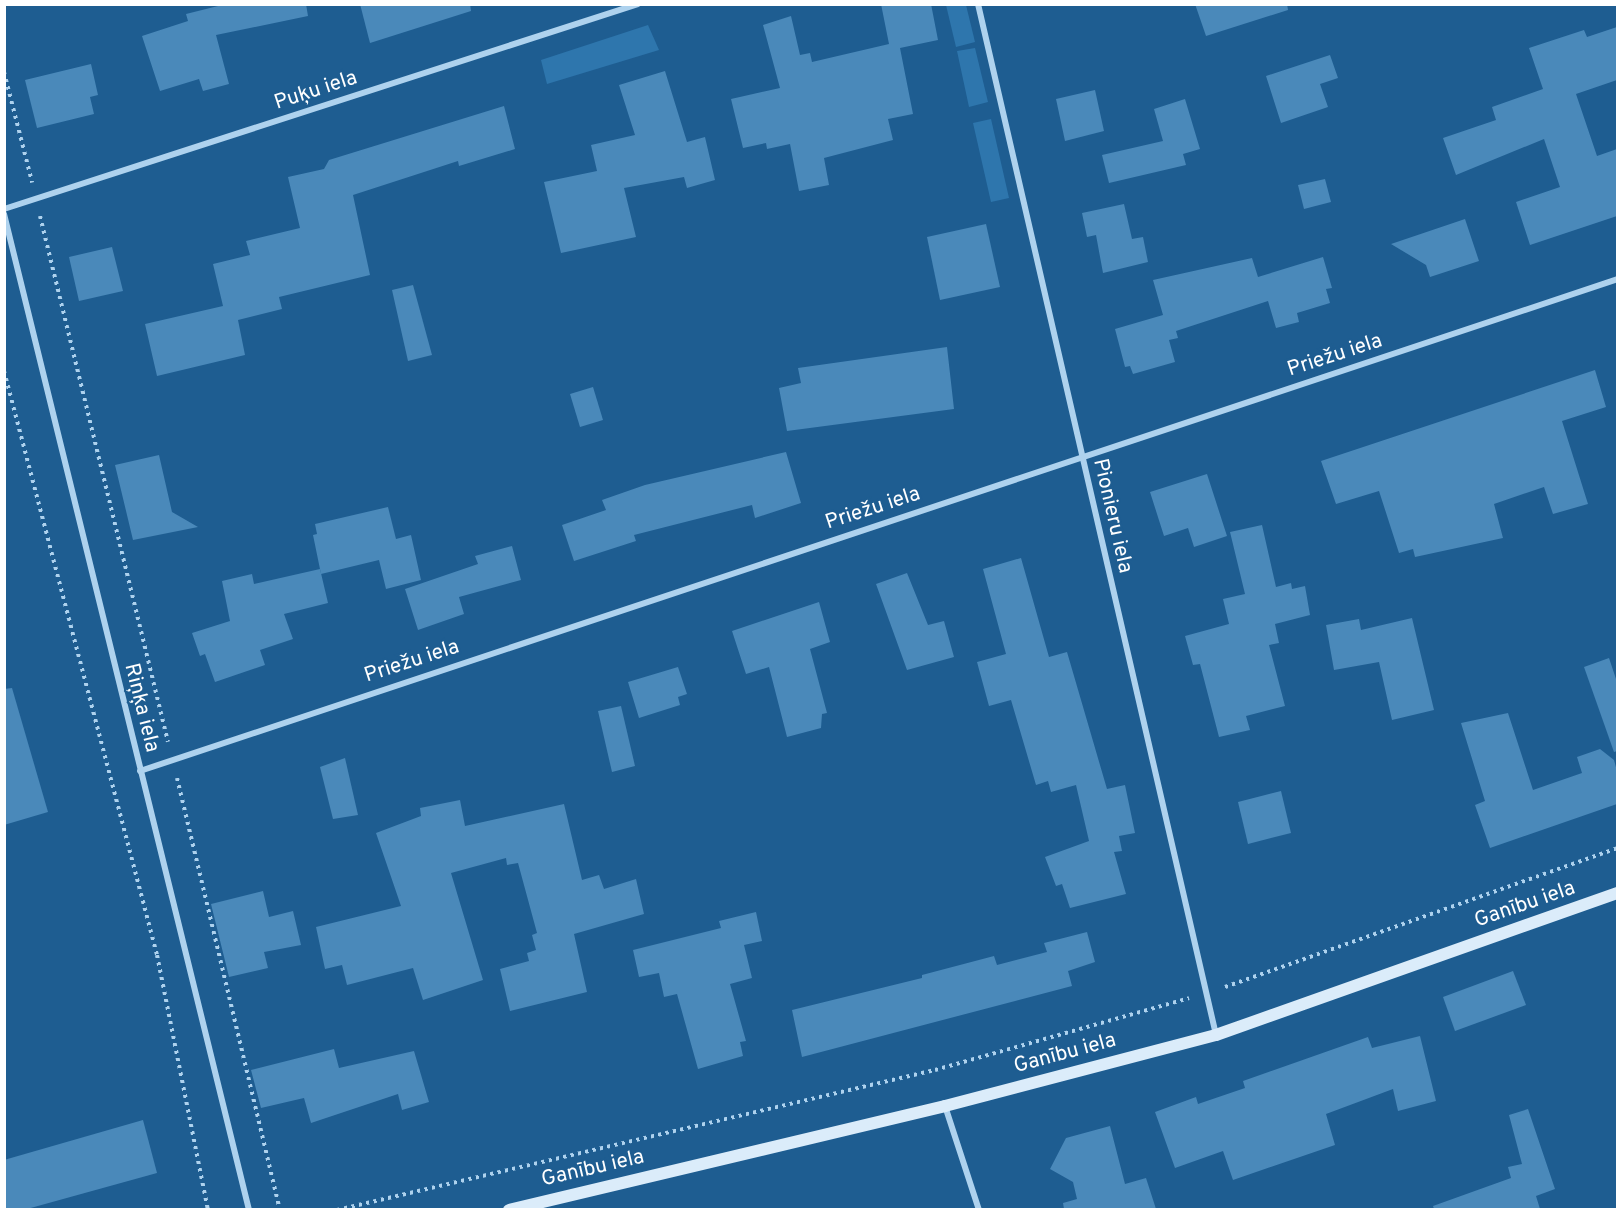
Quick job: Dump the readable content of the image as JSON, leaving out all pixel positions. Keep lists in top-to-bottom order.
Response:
{
  "streets": {
    "street": [
      "Puķu iela",
      "Priežu iela",
      "Pionieru iela",
      "Riņķa iela",
      "Ganību iela"
    ]
  },
  "crossings": [
    ["Priežu iela", "Pionieru iela"],
    ["Priežu iela", "Riņķa iela"],
    ["Pionieru iela", "Ganību iela"]
  ]
}
